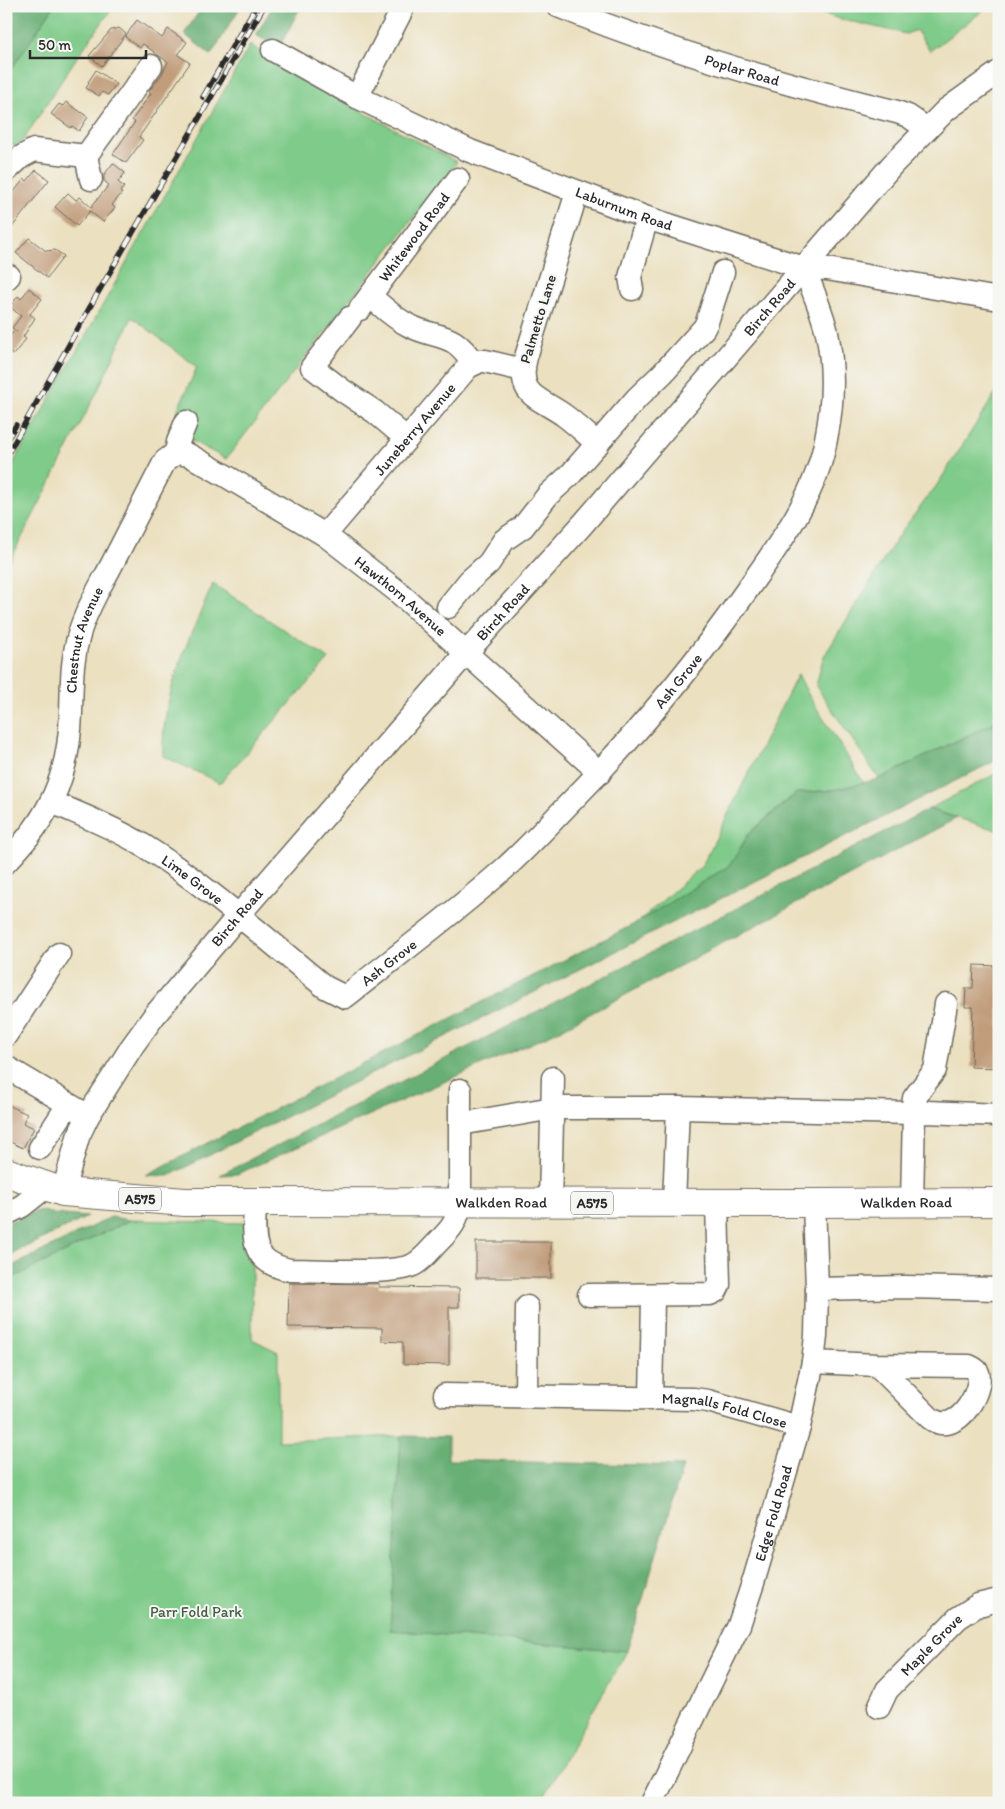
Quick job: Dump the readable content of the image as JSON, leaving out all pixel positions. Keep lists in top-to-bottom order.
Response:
{
  "streets": {
    "main road": ["A575", "Walkden Road"],
    "street": [
      "Poplar Road",
      "Laburnum Road",
      "Whitewood Road",
      "Birch Road",
      "Palmetto Lane",
      "Juneberry Avenue",
      "Hawthorn Avenue",
      "Chestnut Avenue",
      "Ash Grove",
      "Lime Grove",
      "Magnalls Fold Close",
      "Edge Fold Road",
      "Maple Grove"
    ]
  },
  "crossings": [
    ["Poplar Road", "Birch Road"],
    ["Laburnum Road", "Birch Road"],
    ["Laburnum Road", "Palmetto Lane"],
    ["Laburnum Road", "Ash Grove"],
    ["Whitewood Road", "Juneberry Avenue"],
    ["Birch Road", "Hawthorn Avenue"],
    ["Birch Road", "Ash Grove"],
    ["Birch Road", "Lime Grove"],
    ["Birch Road", "Walkden Road"],
    ["Juneberry Avenue", "Hawthorn Avenue"],
    ["Hawthorn Avenue", "Chestnut Avenue"],
    ["Hawthorn Avenue", "Ash Grove"],
    ["Chestnut Avenue", "Lime Grove"],
    ["Ash Grove", "Lime Grove"],
    ["Walkden Road", "Edge Fold Road"],
    ["Magnalls Fold Close", "Edge Fold Road"]
  ],
  "parks": ["Parr Fold Park"],
  "scale_bar": "50 m"
}
